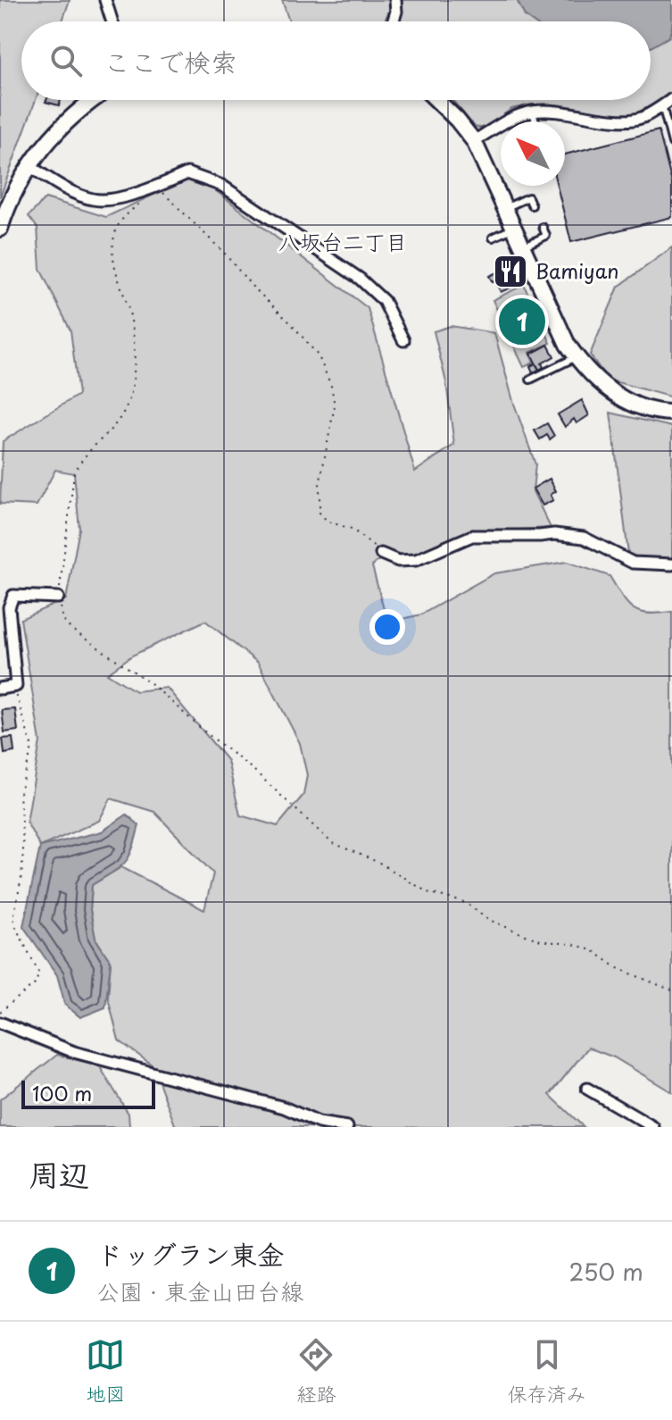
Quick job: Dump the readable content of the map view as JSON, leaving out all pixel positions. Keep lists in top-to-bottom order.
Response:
{
  "districts": ["八坂台二丁目"],
  "places": {
    "restaurant": ["Bamiyan"]
  },
  "scale_bar": "100 m",
  "north": "top left",
  "page": {
    "search": "ここで検索",
    "pins": "1",
    "scale": "100 m",
    "heading": "周辺",
    "list": [
      {
        "mark": "1",
        "name": "ドッグラン東金",
        "note": "公園 · 東金山田台線",
        "value": "250 m"
      }
    ],
    "nav": ["地図", "経路", "保存済み"]
  }
}
